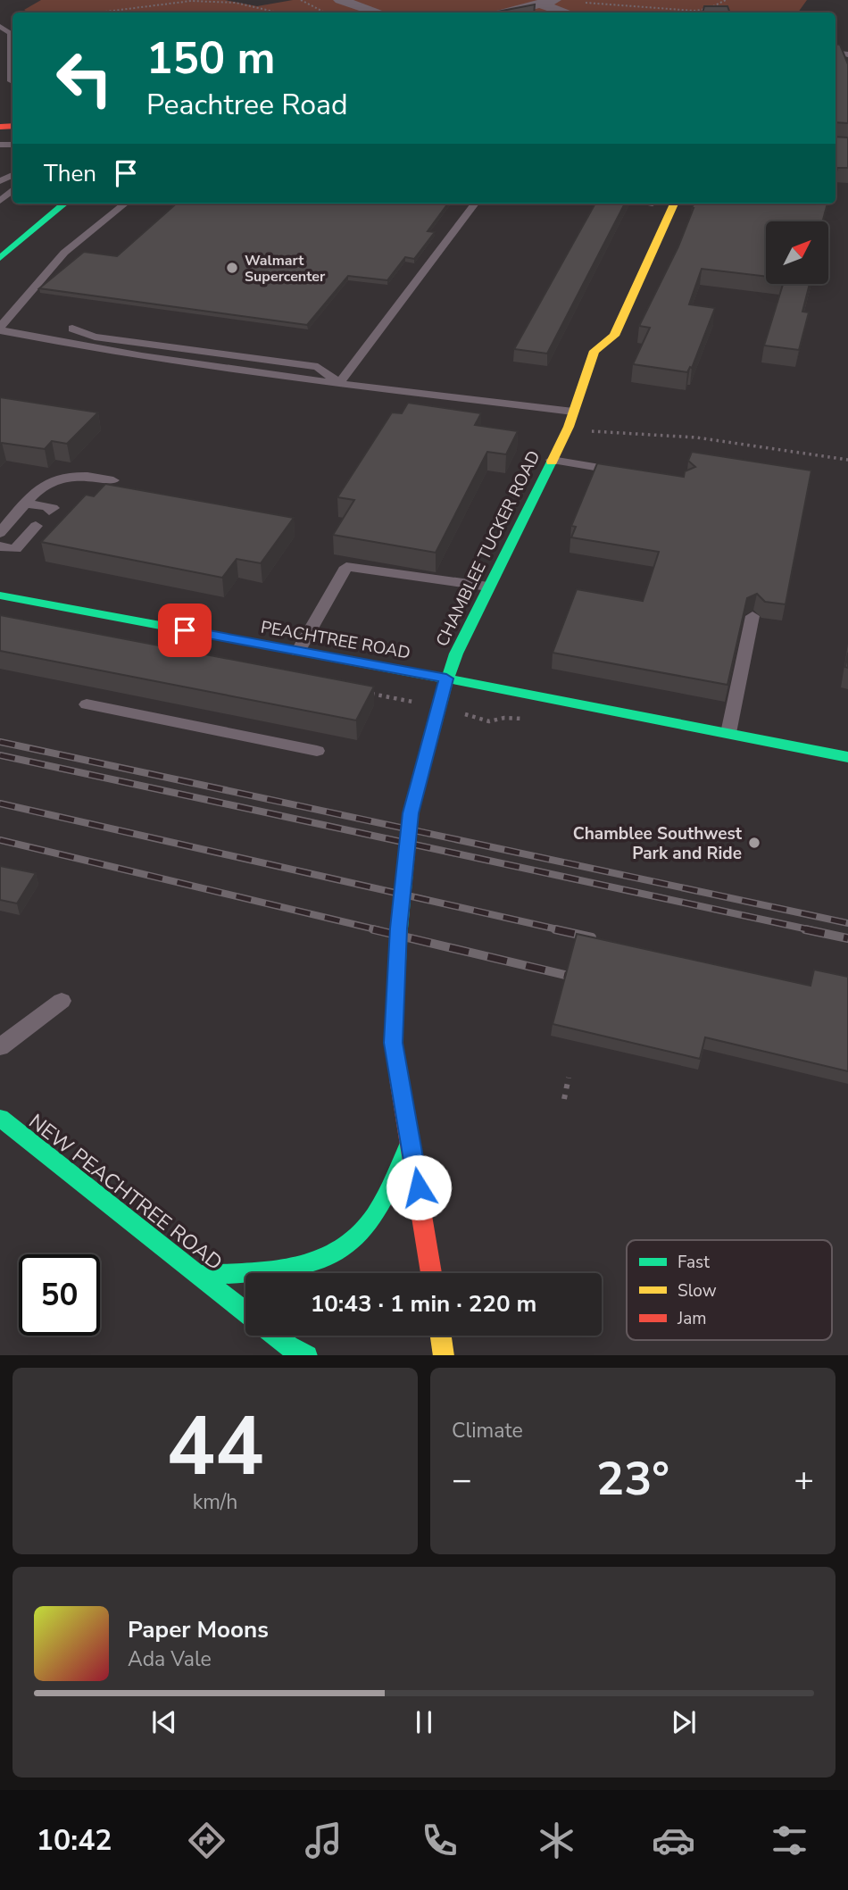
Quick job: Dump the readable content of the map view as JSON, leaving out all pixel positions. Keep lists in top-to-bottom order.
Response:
{
  "streets": {
    "main road": ["CHAMBLEE TUCKER ROAD", "PEACHTREE ROAD", "NEW PEACHTREE ROAD"]
  },
  "crossings": [
    ["CHAMBLEE TUCKER ROAD", "PEACHTREE ROAD"]
  ],
  "places": ["Walmart Supercenter", "Chamblee Southwest Park and Ride"],
  "legend": ["Fast", "Slow", "Jam"],
  "north": "top right",
  "page": {
    "turn": ["150 m", "Peachtree Road"],
    "then": "Then",
    "limit": "50",
    "trip": "10:43 · 1 min · 220 m",
    "tile": [
      ["44", "km/h"],
      "Climate"
    ],
    "heat": ["−", "23°", "+"],
    "song": ["Paper Moons", "Ada Vale"],
    "tabs": "10:42"
  }
}
